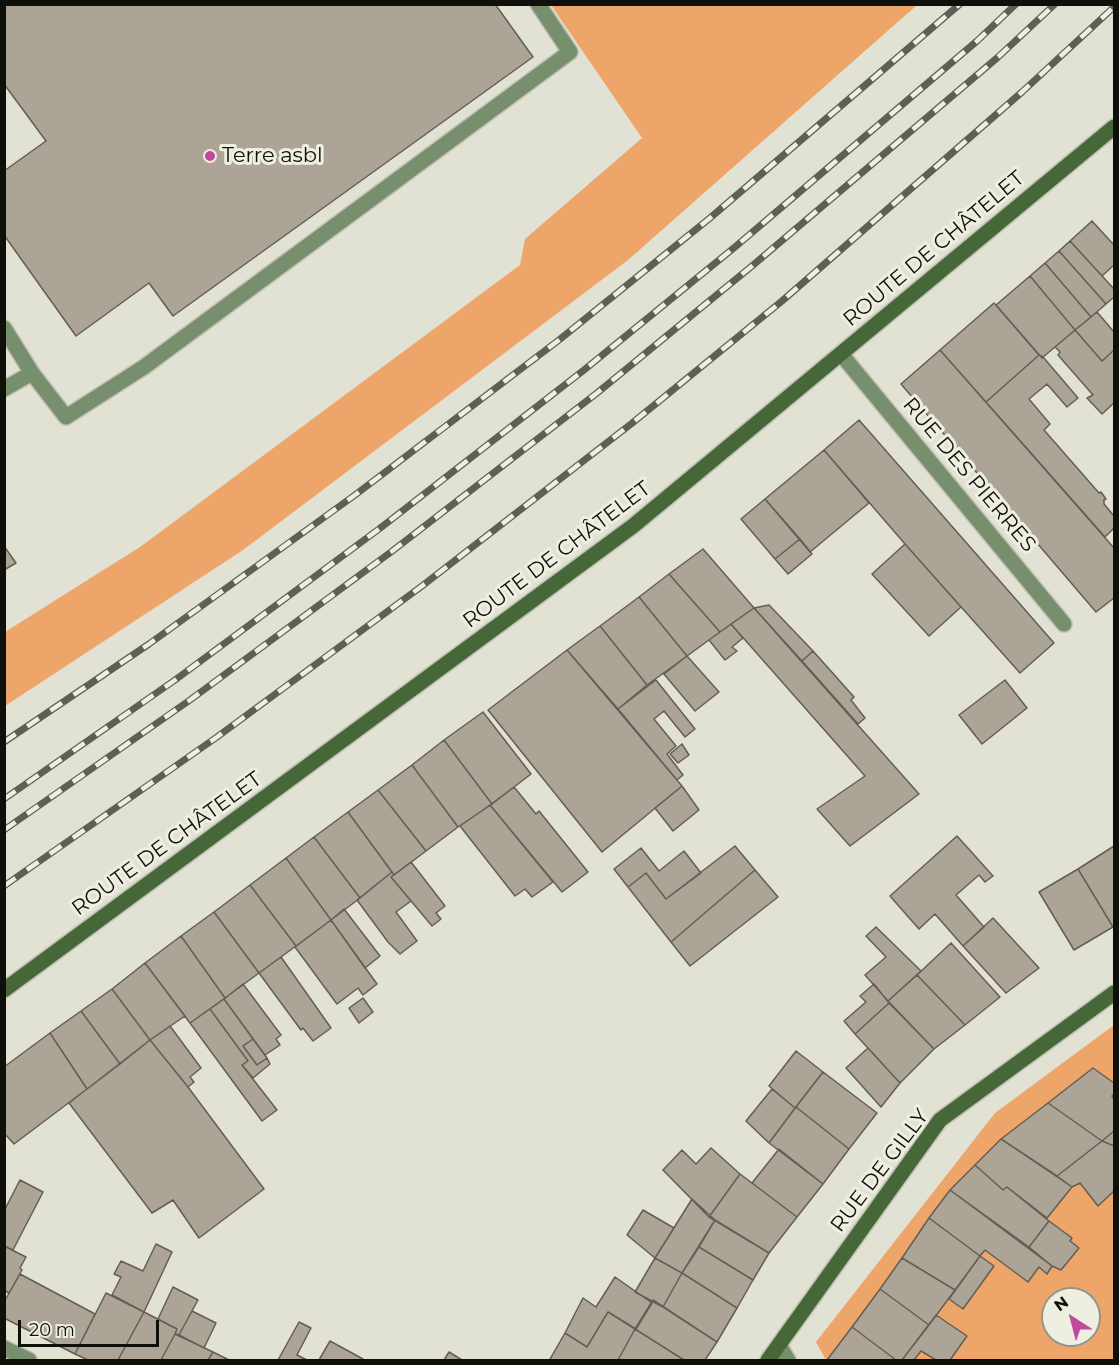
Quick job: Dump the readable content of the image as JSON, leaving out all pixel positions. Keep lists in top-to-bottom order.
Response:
{
  "streets": {
    "main road": ["ROUTE DE CHÂTELET", "RUE DE GILLY"],
    "street": ["RUE DES PIERRES"]
  },
  "crossings": [
    ["ROUTE DE CHÂTELET", "RUE DES PIERRES"]
  ],
  "places": ["Terre asbl"],
  "scale_bar": "20 m",
  "north": "top left"
}
